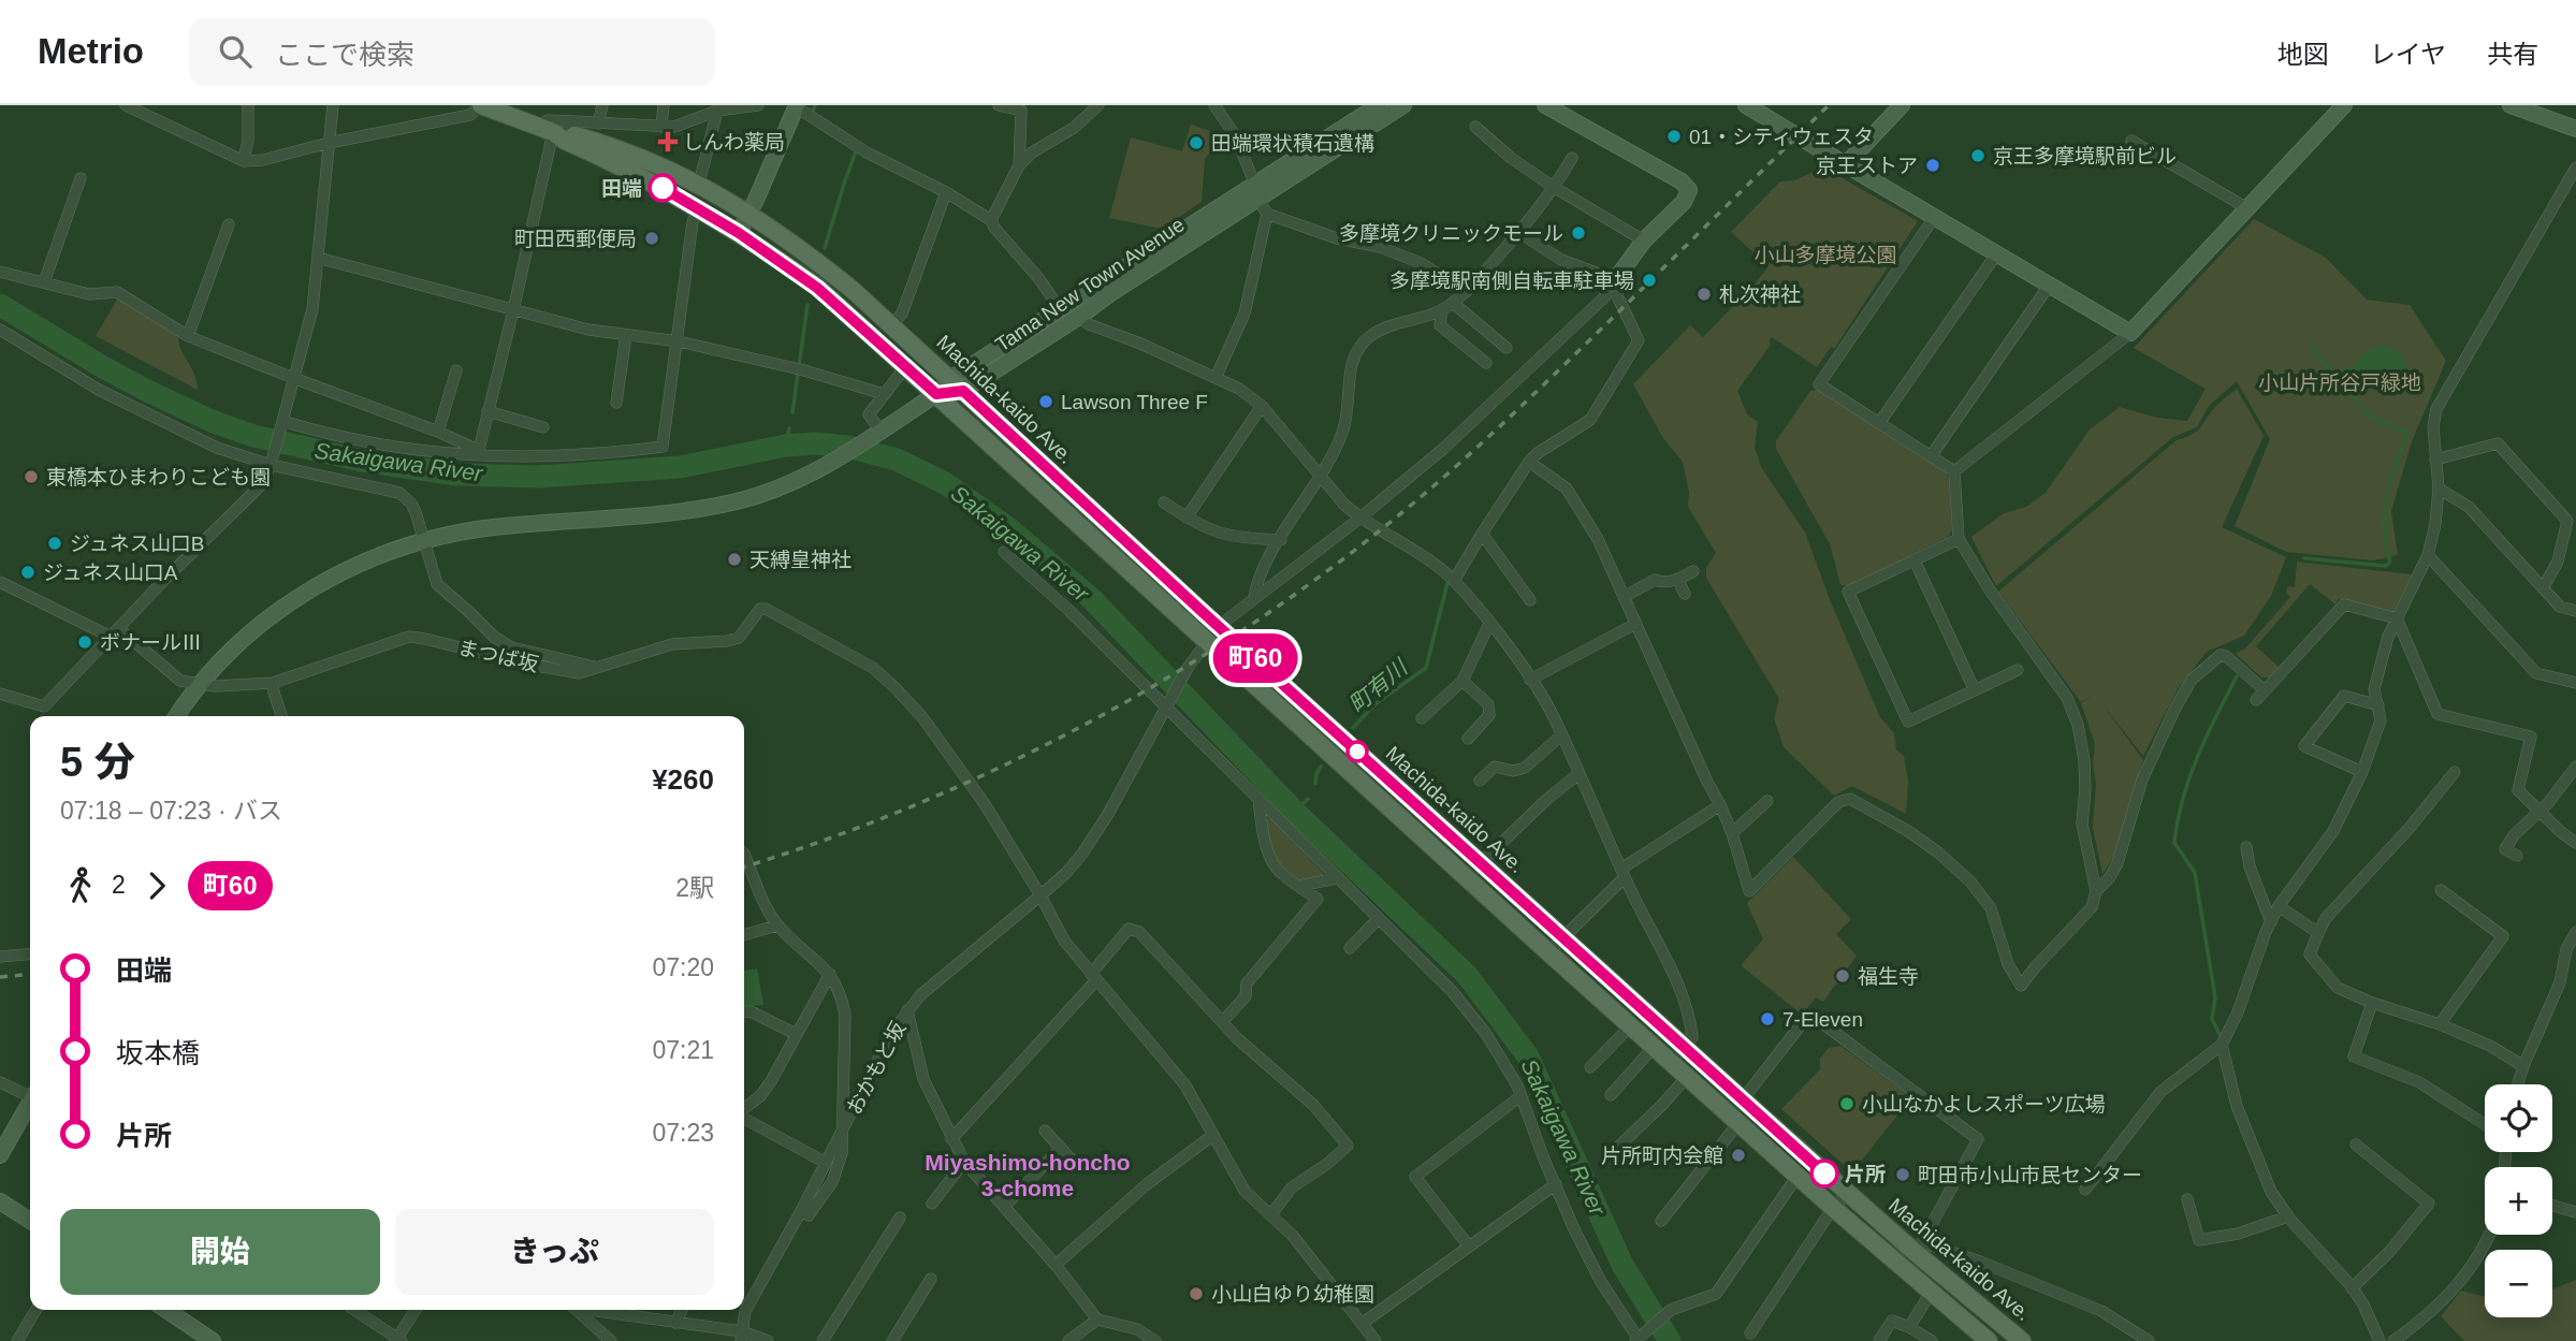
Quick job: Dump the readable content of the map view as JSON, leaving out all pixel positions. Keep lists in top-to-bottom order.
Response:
{
  "streets": {
    "main road": ["Machida-kaido Ave."],
    "street": ["Tama New Town Avenue", "まつば坂", "おかもと坂"]
  },
  "crossings": [
    ["Tama New Town Avenue", "Machida-kaido Ave."],
    ["Machida-kaido Ave.", "おかもと坂"],
    ["まつば坂", "おかもと坂"]
  ],
  "districts": ["Miyashimo-honcho 3-chome"],
  "water": ["Sakaigawa River", "町有川"],
  "parks": ["小山多摩境公園", "小山片所谷戸緑地"],
  "places": {
    "other": [
      "01・シティウェスタ",
      "田端環状積石遺構",
      "京王多摩境駅前ビル",
      "京王ストア",
      "田端",
      "多摩境クリニックモール",
      "町田西郵便局",
      "多摩境駅南側自転車駐車場",
      "札次神社",
      "Lawson Three F",
      "東橋本ひまわりこども園",
      "ジュネス山口B",
      "天縛皇神社",
      "ジュネス山口A",
      "ボナールⅢ",
      "福生寺",
      "7-Eleven",
      "小山なかよしスポーツ広場",
      "片所町内会館",
      "片所",
      "町田市小山市民センター",
      "小山白ゆり幼稚園"
    ],
    "health": ["しんわ薬局"]
  },
  "lines": ["bus line 町60"],
  "page": {
    "header": "Metrio",
    "search": "ここで検索",
    "nav": ["地図", "レイヤ", "共有"],
    "on_map": "町60",
    "heading": ["5 分", "07:18 – 07:23 · バス", "¥260"],
    "legs": ["2", "町60", "2駅"],
    "list": [
      {
        "name": "田端",
        "value": "07:20"
      },
      {
        "name": "坂本橋",
        "value": "07:21"
      },
      {
        "name": "片所",
        "value": "07:23"
      }
    ],
    "map_buttons": ["+", "−"],
    "buttons": ["開始", "きっぷ"]
  }
}
